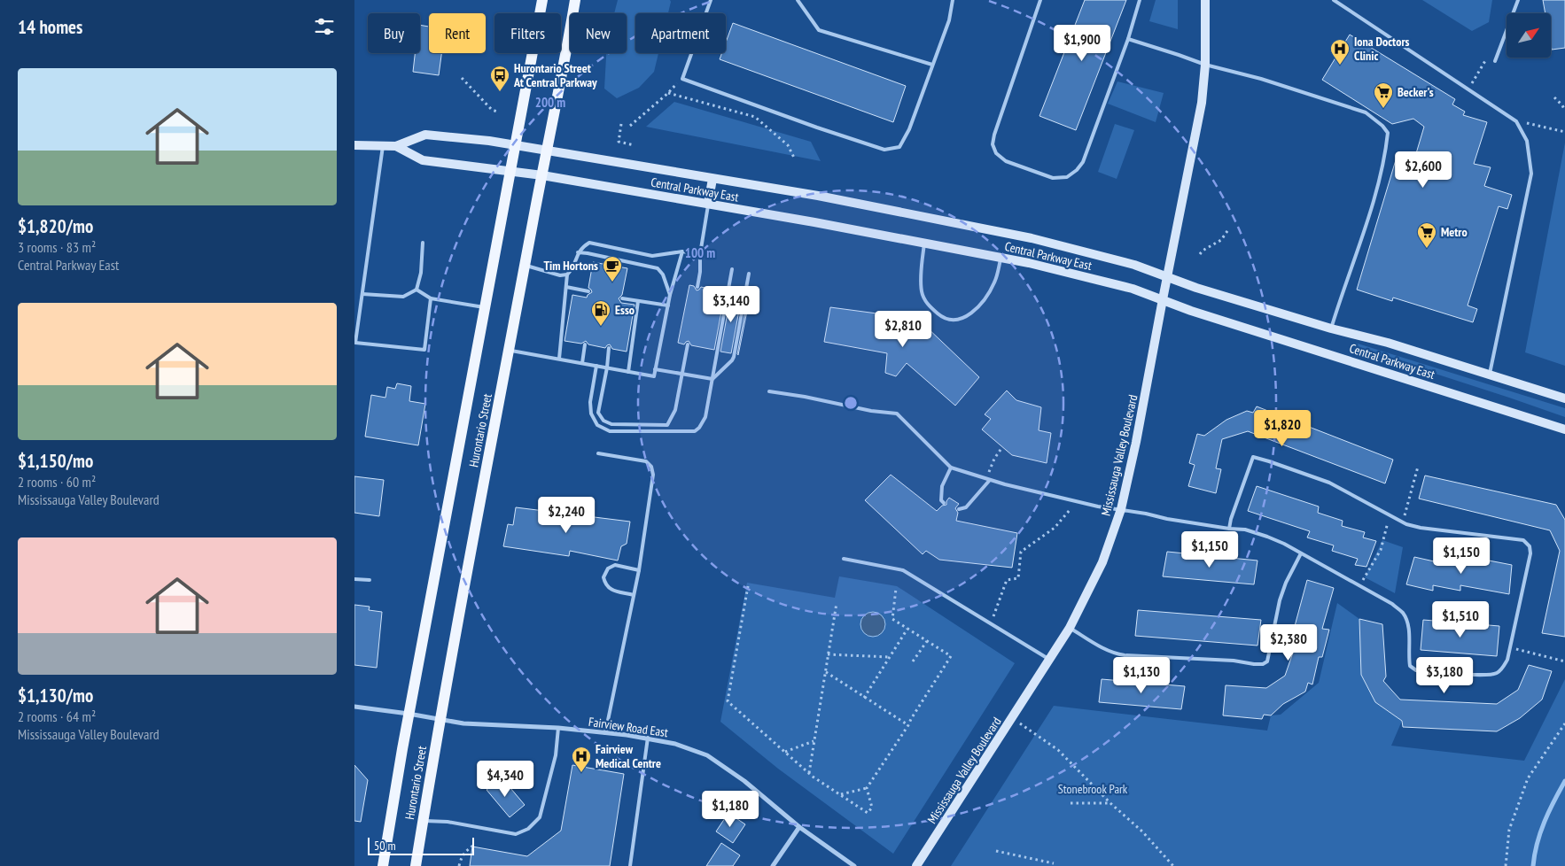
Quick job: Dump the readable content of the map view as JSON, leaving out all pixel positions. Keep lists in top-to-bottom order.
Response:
{
  "streets": {
    "main road": ["Hurontario Street"],
    "street": ["Central Parkway East", "Mississauga Valley Boulevard", "Fairview Road East"]
  },
  "crossings": [
    ["Central Parkway East", "Hurontario Street"],
    ["Central Parkway East", "Mississauga Valley Boulevard"],
    ["Hurontario Street", "Fairview Road East"]
  ],
  "parks": ["Stonebrook Park"],
  "places": {
    "hospital": ["Iona Doctors Clinic", "Fairview Medical Centre"],
    "bus stop": ["Hurontario Street At Central Parkway"],
    "supermarket": ["Becker's", "Metro"],
    "cafe": ["Tim Hortons"],
    "fuel station": ["Esso"]
  },
  "scale_bar": "50 m",
  "north": "top right",
  "page": {
    "heading": "14 homes",
    "chip": [
      "Buy",
      "Rent",
      "Filters",
      "New",
      "Apartment"
    ],
    "price": [
      "$1,900",
      "$2,600",
      "$3,140",
      "$2,810",
      "$1,820",
      "$2,240",
      "$1,150",
      "$1,150",
      "$1,510",
      "$2,380",
      "$1,130",
      "$3,180",
      "$4,340",
      "$1,180"
    ],
    "list": [
      {
        "name": "$1,820/mo",
        "note": "3 rooms · 83 m² · Central Parkway East"
      },
      {
        "name": "$1,150/mo",
        "note": "2 rooms · 60 m² · Mississauga Valley Boulevard"
      },
      {
        "name": "$1,130/mo",
        "note": "2 rooms · 64 m² · Mississauga Valley Boulevard"
      }
    ],
    "scale": "50 m"
  },
  "rings": ["200 m", "100 m"]
}
